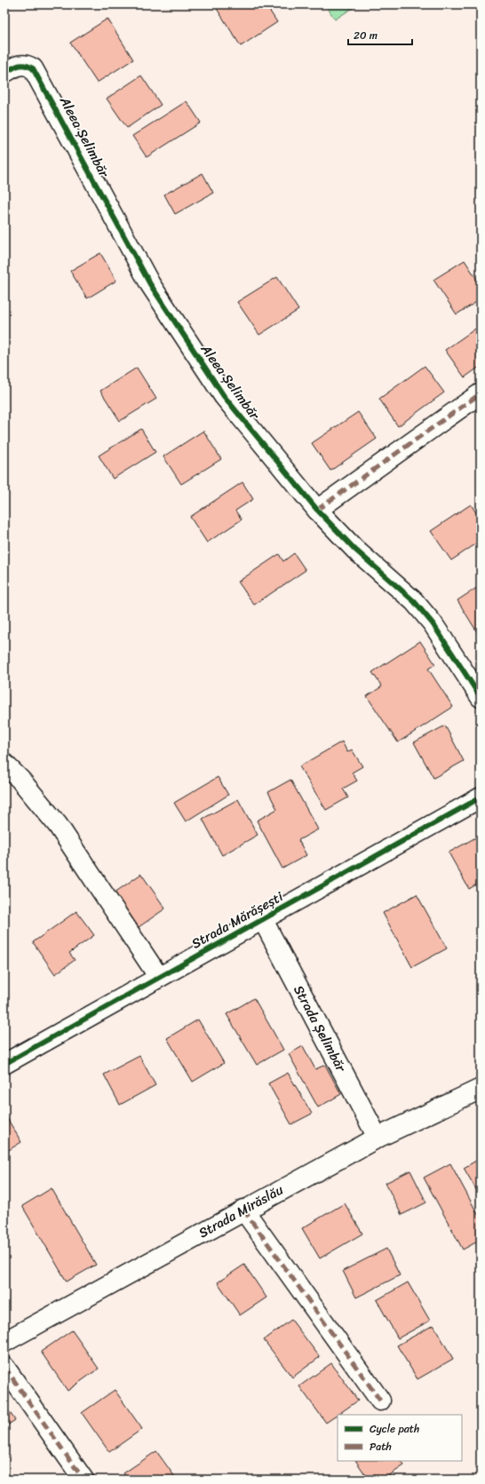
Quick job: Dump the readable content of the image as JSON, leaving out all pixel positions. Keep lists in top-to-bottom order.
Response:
{
  "streets": {
    "street": [
      "Aleea Șelimbăr",
      "Strada Mărășești",
      "Strada Șelimbăr",
      "Strada Mirăslău"
    ]
  },
  "crossings": [
    ["Strada Mărășești", "Strada Șelimbăr"],
    ["Strada Șelimbăr", "Strada Mirăslău"]
  ],
  "legend": ["Cycle path", "Path"],
  "scale_bar": "20 m"
}
